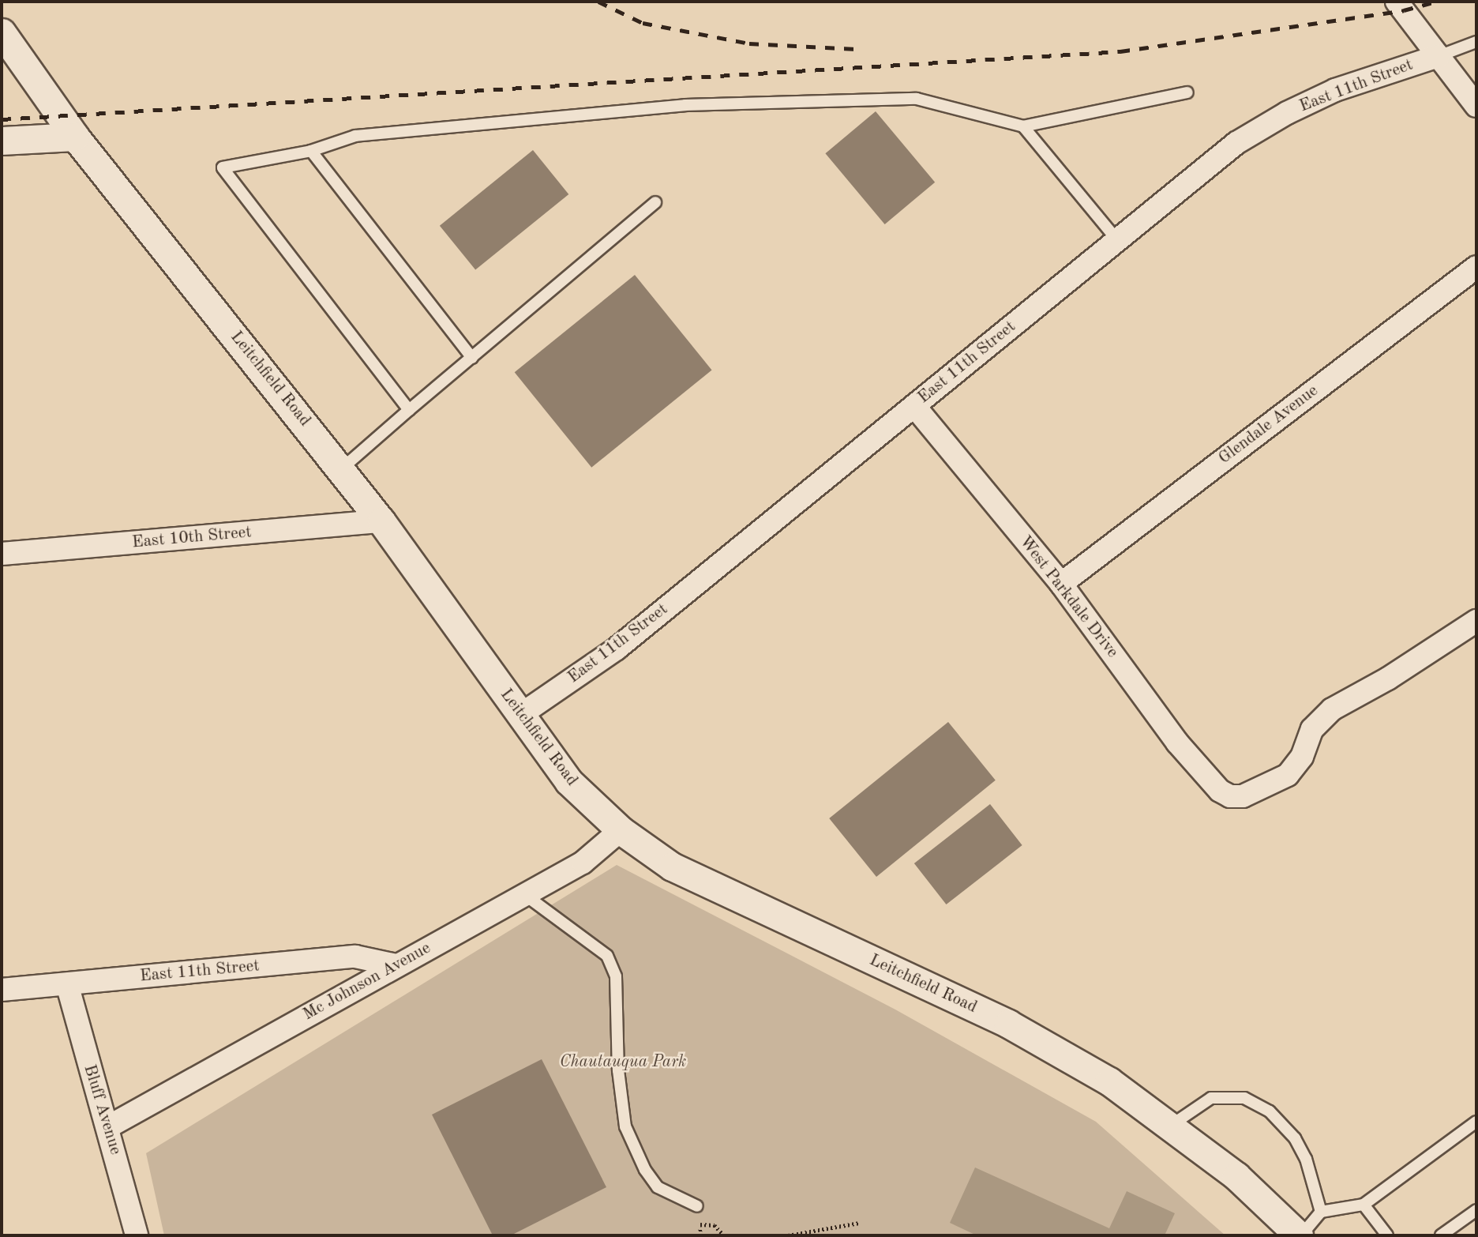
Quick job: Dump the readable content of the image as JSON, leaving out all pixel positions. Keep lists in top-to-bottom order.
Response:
{
  "streets": {
    "street": [
      "East 11th Street",
      "Leitchfield Road",
      "Glendale Avenue",
      "East 10th Street",
      "West Parkdale Drive",
      "Mc Johnson Avenue",
      "Bluff Avenue"
    ]
  },
  "crossings": [
    ["East 11th Street", "Leitchfield Road"],
    ["East 11th Street", "West Parkdale Drive"],
    ["East 11th Street", "Mc Johnson Avenue"],
    ["East 11th Street", "Bluff Avenue"],
    ["Leitchfield Road", "East 10th Street"],
    ["Leitchfield Road", "Mc Johnson Avenue"],
    ["Glendale Avenue", "West Parkdale Drive"],
    ["Mc Johnson Avenue", "Bluff Avenue"]
  ],
  "parks": ["Chautauqua Park"]
}
